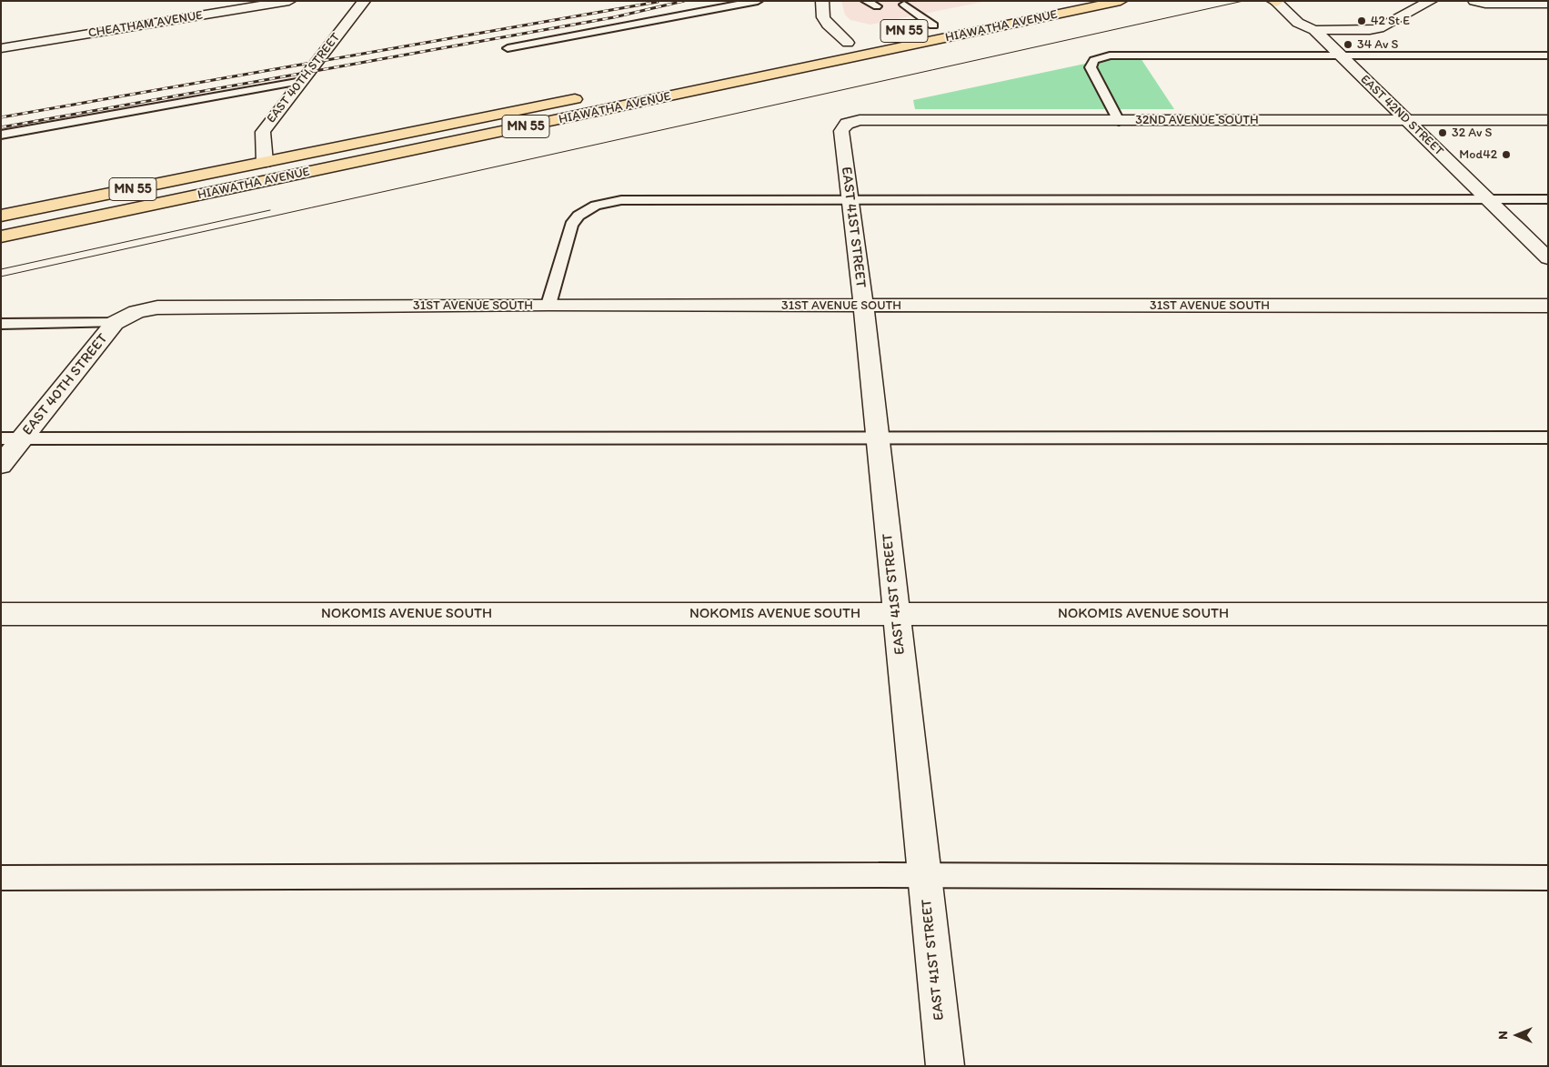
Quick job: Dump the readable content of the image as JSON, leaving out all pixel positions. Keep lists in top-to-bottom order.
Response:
{
  "streets": {
    "highway": ["HIAWATHA AVENUE", "MN 55"],
    "street": [
      "CHEATHAM AVENUE",
      "EAST 40TH STREET",
      "EAST 42ND STREET",
      "32ND AVENUE SOUTH",
      "EAST 41ST STREET",
      "31ST AVENUE SOUTH",
      "NOKOMIS AVENUE SOUTH"
    ]
  },
  "crossings": [
    ["HIAWATHA AVENUE", "EAST 40TH STREET"],
    ["EAST 40TH STREET", "31ST AVENUE SOUTH"],
    ["EAST 42ND STREET", "32ND AVENUE SOUTH"],
    ["32ND AVENUE SOUTH", "EAST 41ST STREET"],
    ["EAST 41ST STREET", "31ST AVENUE SOUTH"],
    ["EAST 41ST STREET", "NOKOMIS AVENUE SOUTH"]
  ],
  "places": [
    "42 St E",
    "34 Av S",
    "32 Av S",
    "Mod42"
  ],
  "north": "left"
}
